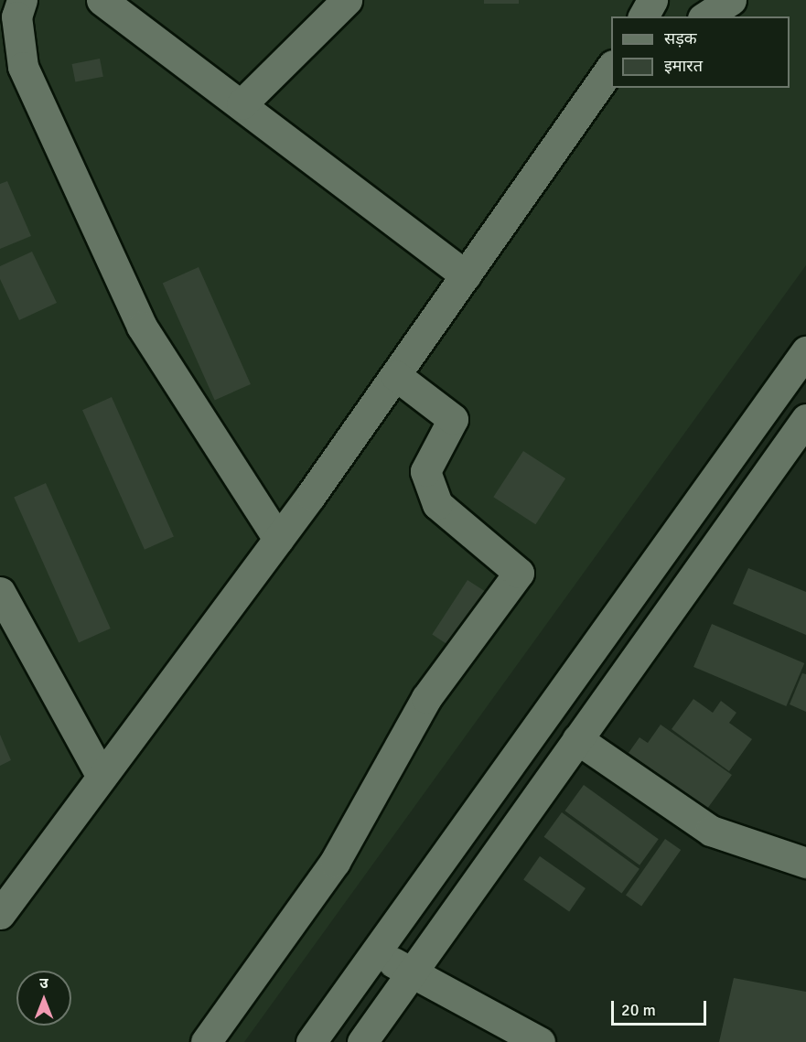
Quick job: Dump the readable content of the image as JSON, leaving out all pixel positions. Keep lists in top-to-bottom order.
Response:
{
  "legend": ["सड़क", "इमारत"],
  "scale_bar": "20 m",
  "north": "top"
}
